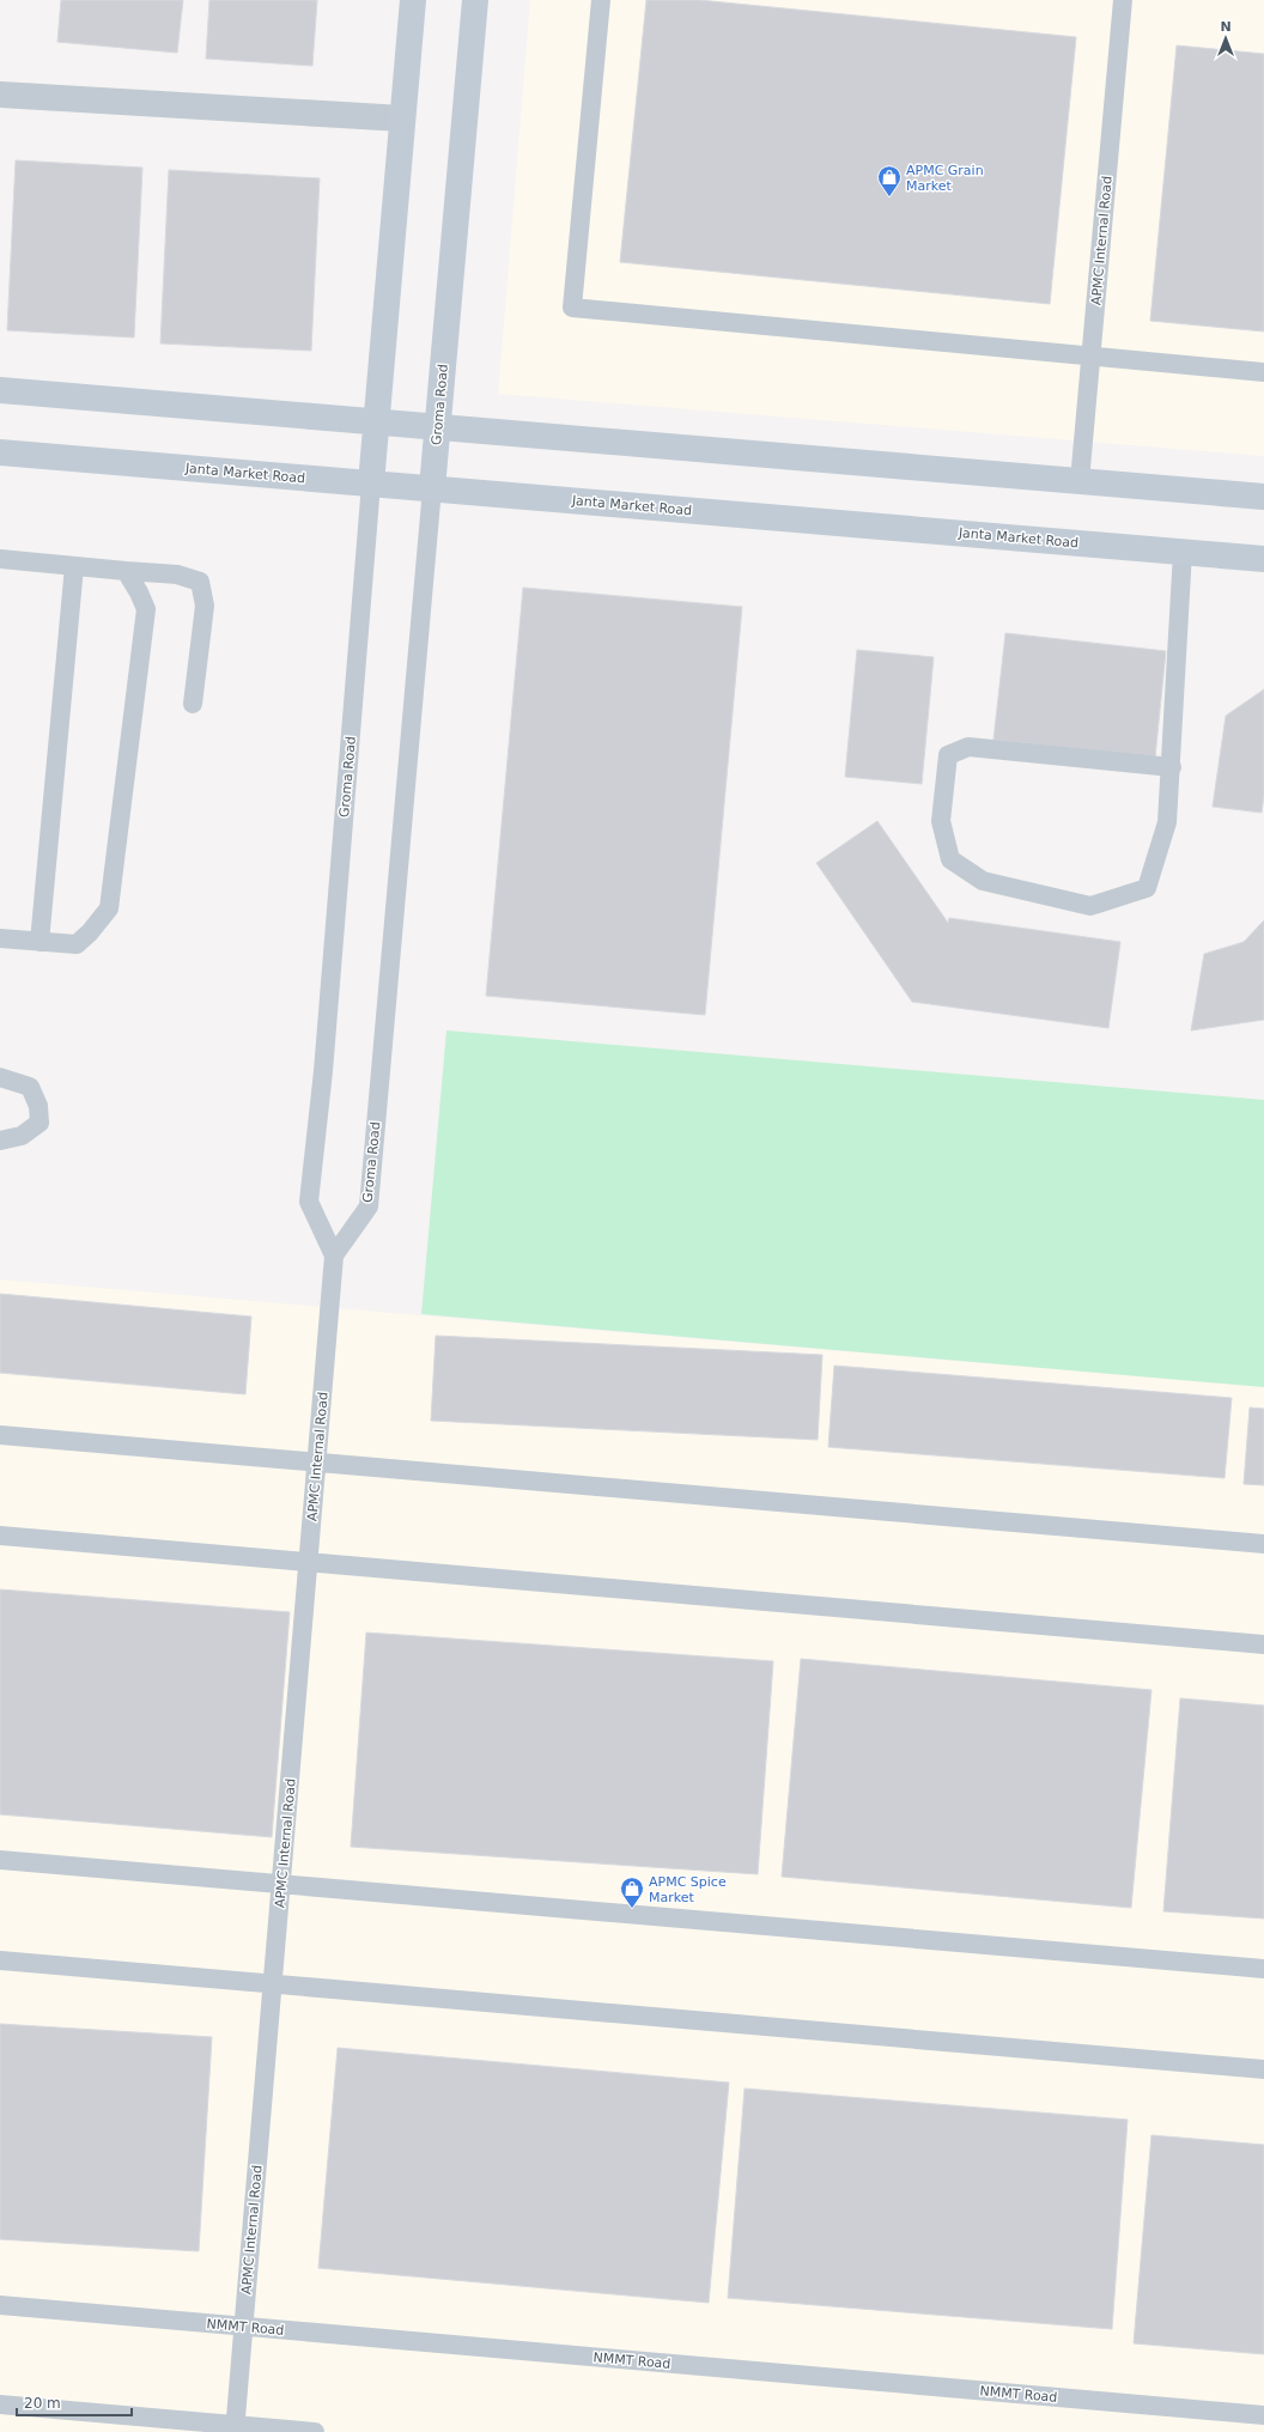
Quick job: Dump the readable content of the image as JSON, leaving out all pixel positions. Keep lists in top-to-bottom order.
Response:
{
  "streets": {
    "main road": ["Groma Road", "Janta Market Road"],
    "lane": ["APMC Internal Road", "NMMT Road"]
  },
  "crossings": [
    ["APMC Internal Road", "Groma Road"],
    ["APMC Internal Road", "NMMT Road"],
    ["Groma Road", "Janta Market Road"]
  ],
  "places": {
    "shop": ["APMC Grain Market", "APMC Spice Market"]
  },
  "scale_bar": "20 m",
  "north": "top"
}
